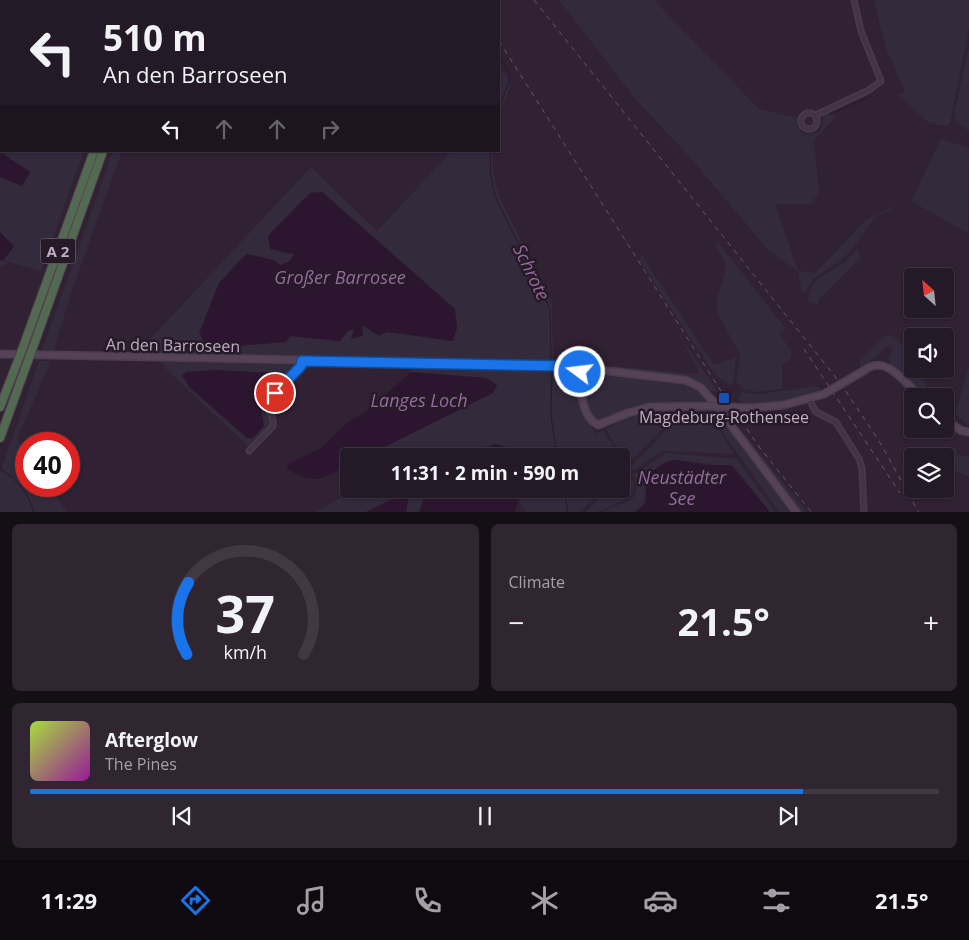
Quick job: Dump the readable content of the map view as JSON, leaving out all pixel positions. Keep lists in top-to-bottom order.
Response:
{
  "streets": {
    "highway": ["A 2"],
    "street": ["An den Barroseen"]
  },
  "water": [
    "Schrote",
    "Großer Barrosee",
    "Langes Loch",
    "Neustädter See"
  ],
  "places": {
    "transit": ["Magdeburg-Rothensee"]
  },
  "north": "top left",
  "page": {
    "turn": ["510 m", "An den Barroseen"],
    "limit": "40",
    "trip": "11:31 · 2 min · 590 m",
    "tile": "Climate",
    "heat": ["−", "21.5°", "+"],
    "song": ["Afterglow", "The Pines"],
    "tabs": ["11:29", "21.5°"],
    "gauge": ["37", "km/h"]
  }
}
